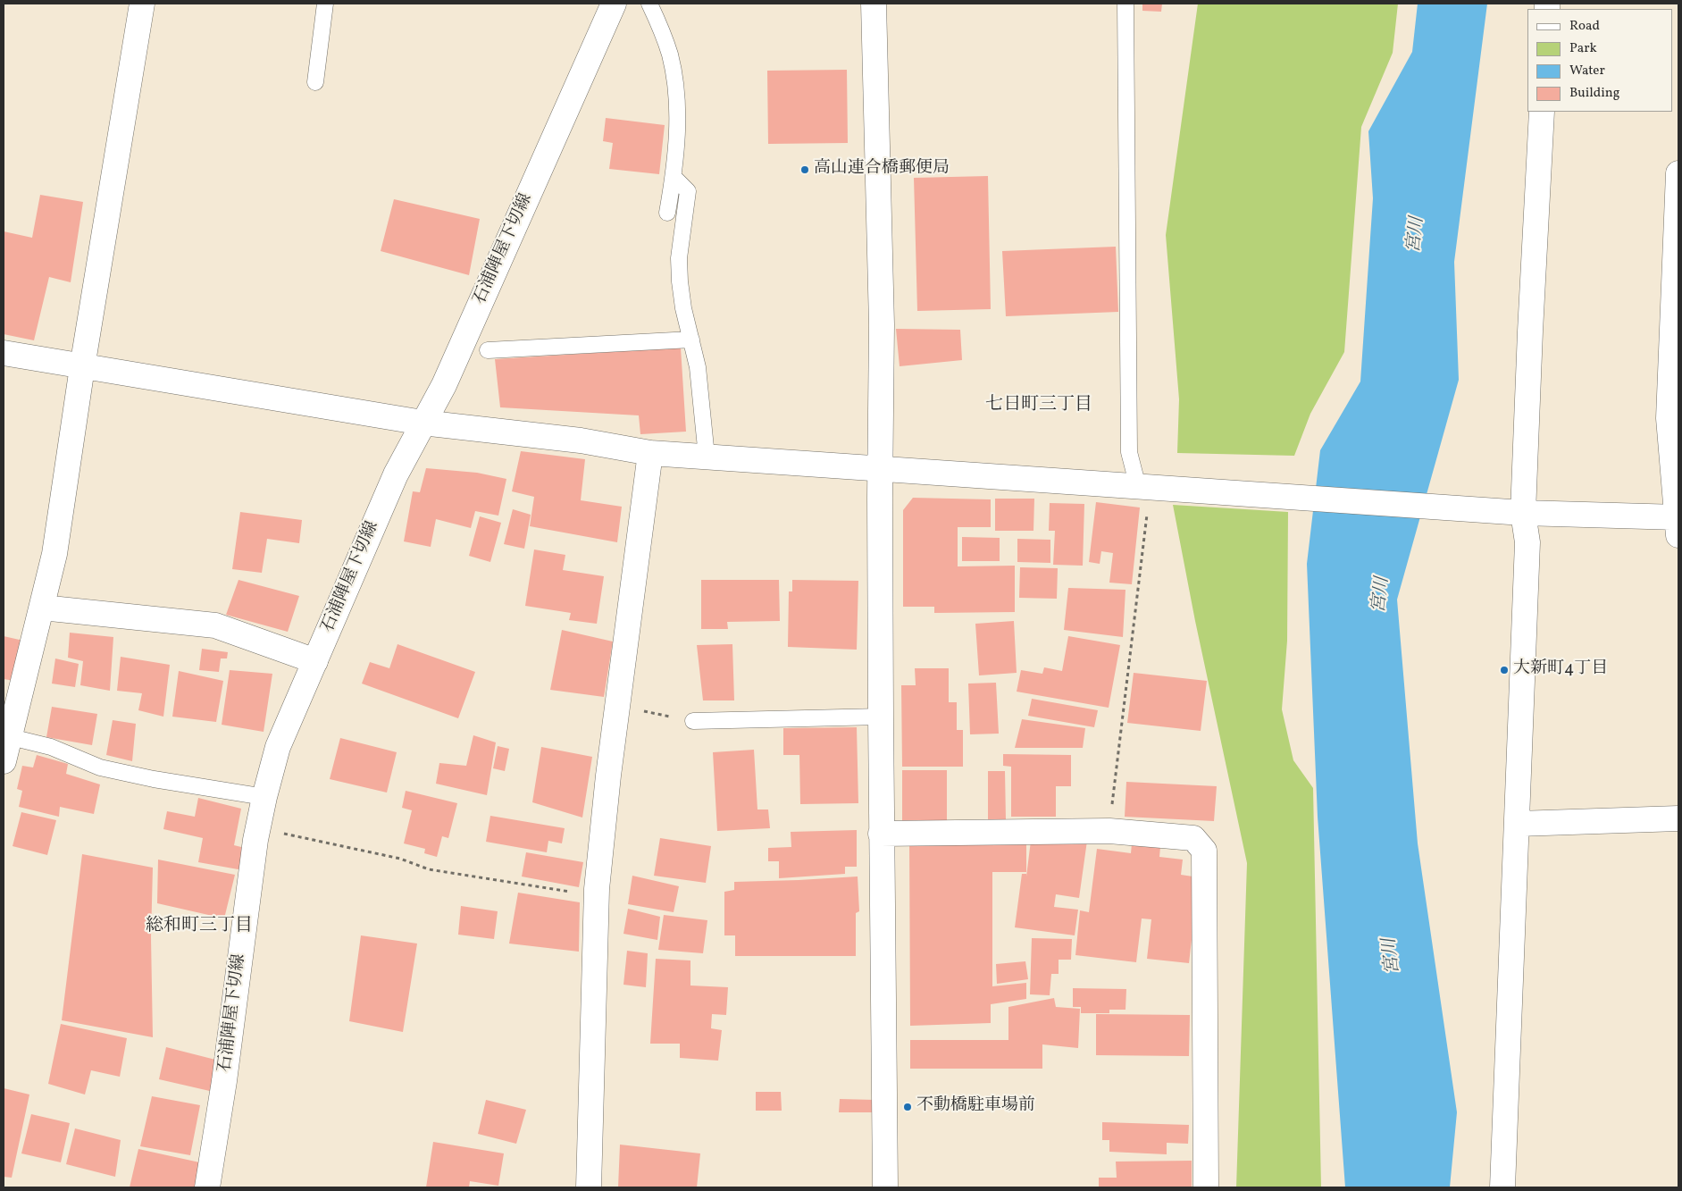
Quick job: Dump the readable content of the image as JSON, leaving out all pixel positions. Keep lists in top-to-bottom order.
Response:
{
  "streets": {
    "street": ["石浦陣屋下切線"]
  },
  "districts": ["七日町三丁目", "総和町三丁目"],
  "water": ["宮川"],
  "places": ["高山連合橋郵便局", "大新町4丁目", "不動橋駐車場前"],
  "legend": [
    "Road",
    "Park",
    "Water",
    "Building"
  ]
}
